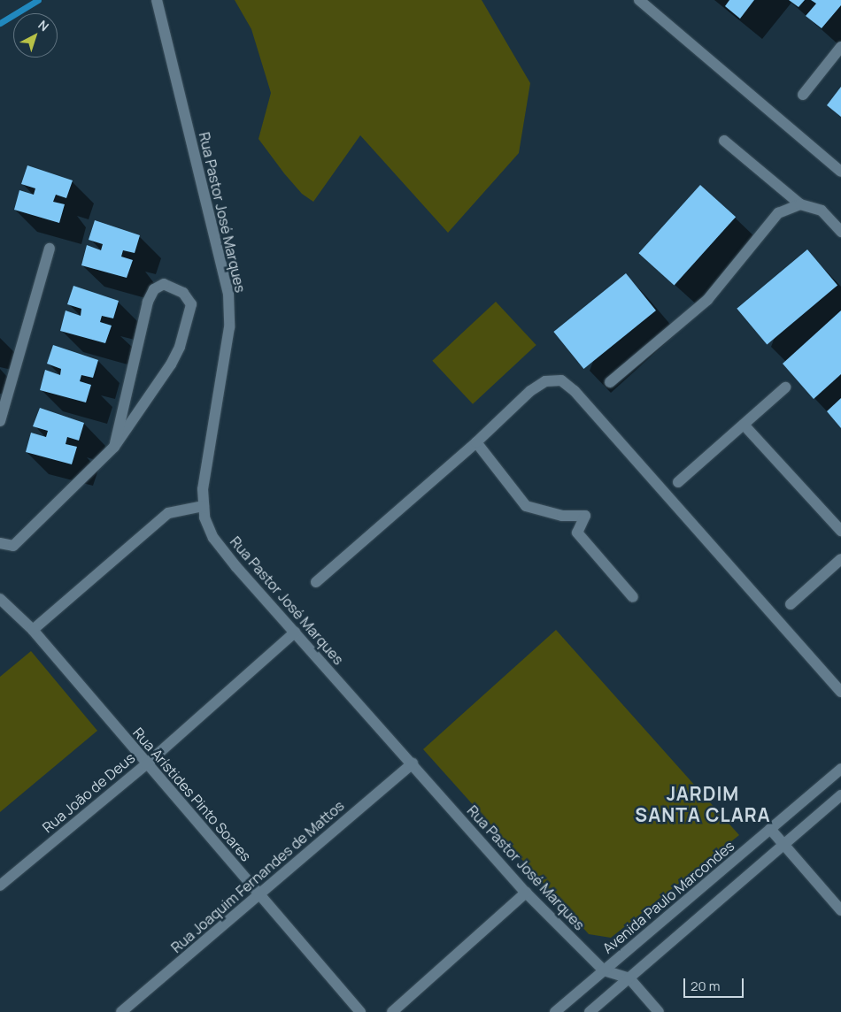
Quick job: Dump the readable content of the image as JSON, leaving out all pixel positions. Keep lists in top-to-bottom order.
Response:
{
  "streets": {
    "street": [
      "Rua Pastor José Marques",
      "Rua João de Deus",
      "Rua Arístides Pinto Soares",
      "Rua Joaquim Fernandes de Mattos",
      "Avenida Paulo Marcondes"
    ]
  },
  "crossings": [
    ["Rua Pastor José Marques", "Rua João de Deus"],
    ["Rua Pastor José Marques", "Rua Joaquim Fernandes de Mattos"],
    ["Rua Pastor José Marques", "Avenida Paulo Marcondes"],
    ["Rua João de Deus", "Rua Arístides Pinto Soares"],
    ["Rua Arístides Pinto Soares", "Rua Joaquim Fernandes de Mattos"]
  ],
  "districts": ["JARDIM SANTA CLARA"],
  "scale_bar": "20 m",
  "north": "top right"
}
